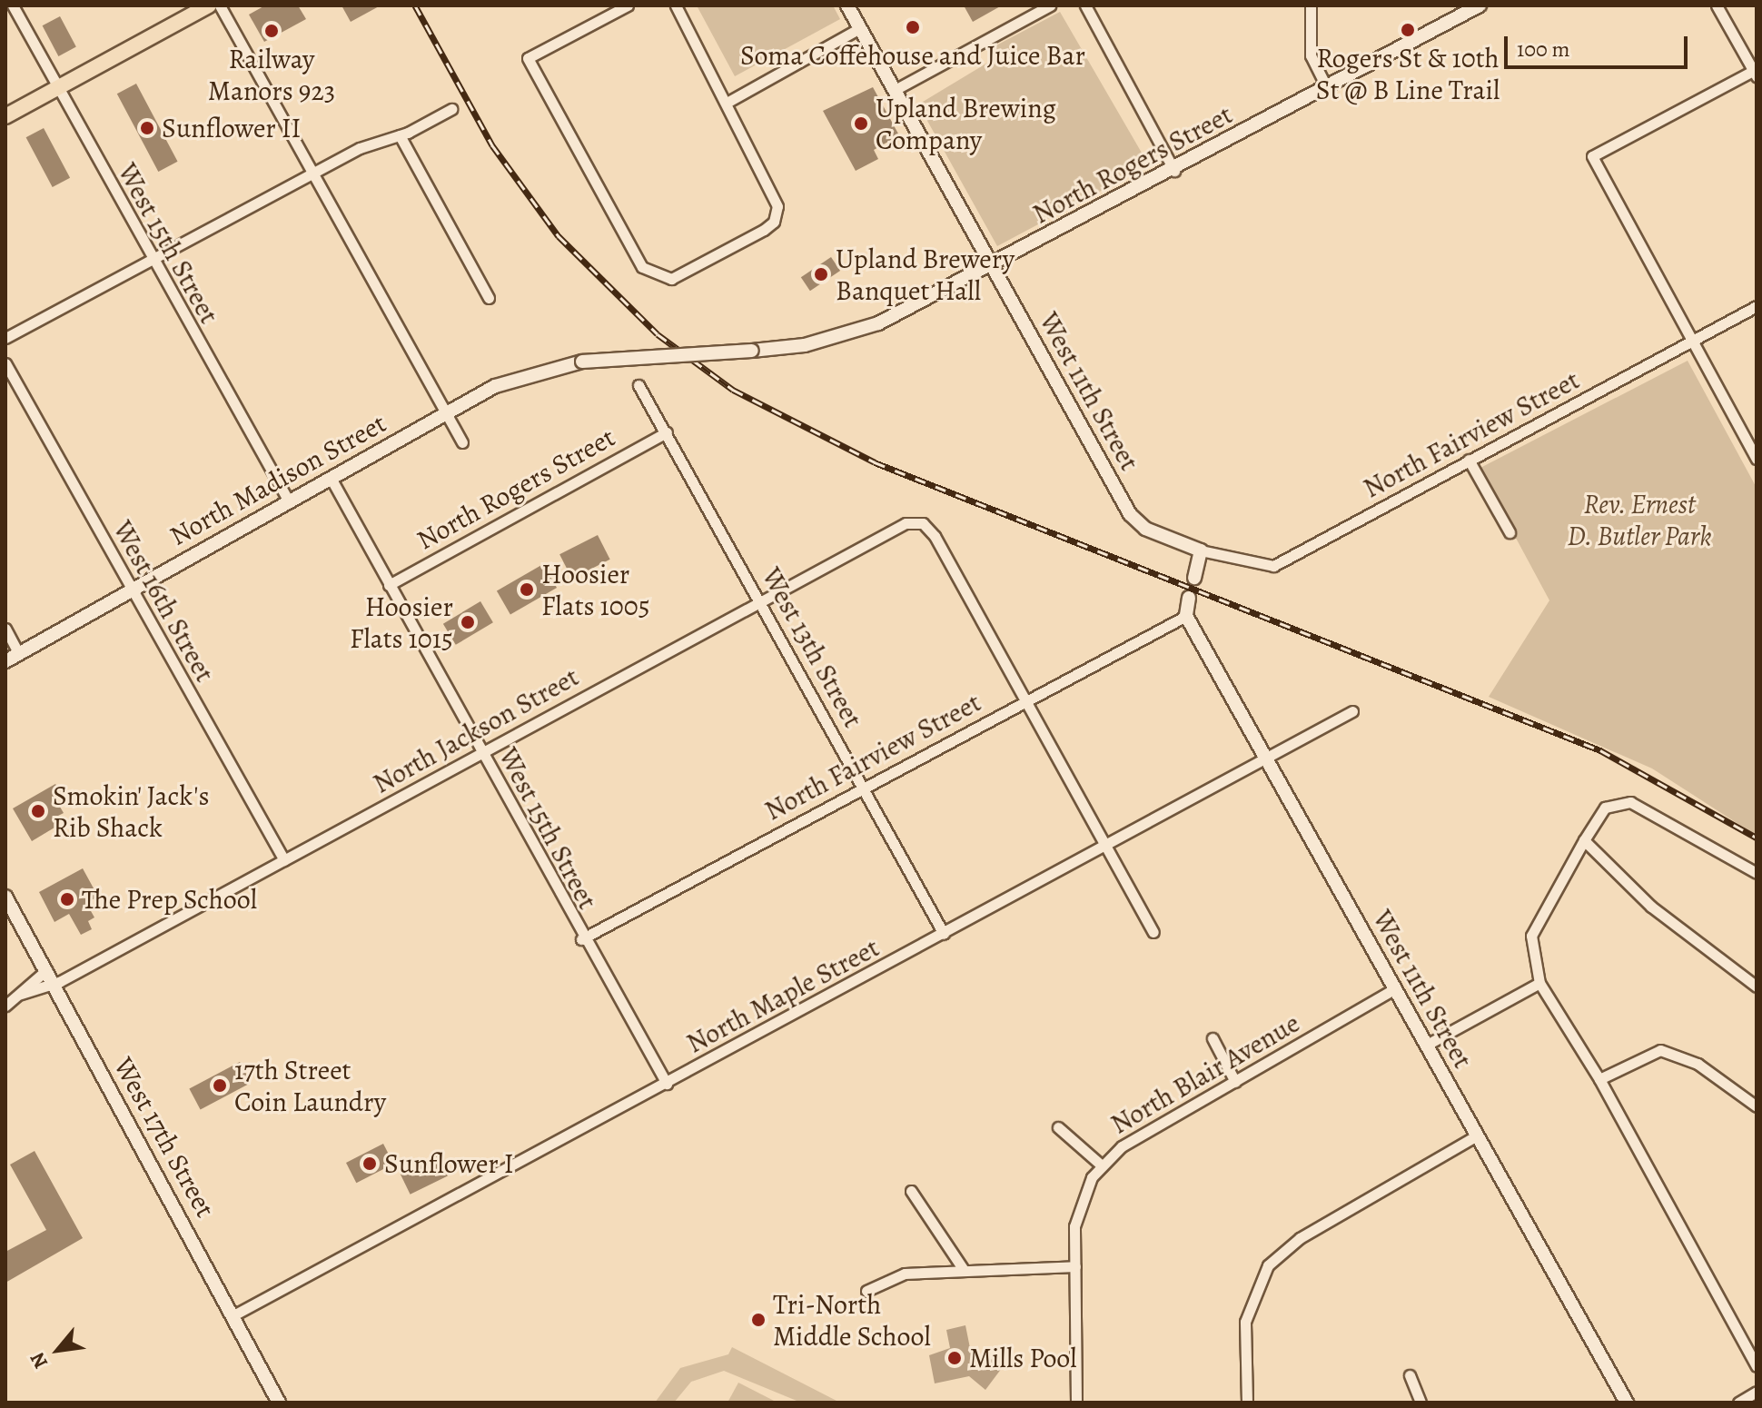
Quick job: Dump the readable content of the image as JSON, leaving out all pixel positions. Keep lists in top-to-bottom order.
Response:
{
  "streets": {
    "street": [
      "North Rogers Street",
      "West 15th Street",
      "West 11th Street",
      "North Fairview Street",
      "North Madison Street",
      "West 16th Street",
      "West 13th Street",
      "North Jackson Street",
      "North Maple Street",
      "North Blair Avenue",
      "West 17th Street"
    ]
  },
  "crossings": [
    ["North Rogers Street", "West 15th Street"],
    ["North Rogers Street", "West 11th Street"],
    ["North Rogers Street", "North Madison Street"],
    ["North Rogers Street", "West 13th Street"],
    ["West 15th Street", "North Fairview Street"],
    ["West 15th Street", "North Madison Street"],
    ["West 15th Street", "North Jackson Street"],
    ["West 15th Street", "North Maple Street"],
    ["West 11th Street", "North Fairview Street"],
    ["West 11th Street", "North Maple Street"],
    ["West 11th Street", "North Blair Avenue"],
    ["North Fairview Street", "West 13th Street"],
    ["North Fairview Street", "North Jackson Street"],
    ["North Madison Street", "West 16th Street"],
    ["West 16th Street", "North Jackson Street"],
    ["West 13th Street", "North Jackson Street"],
    ["West 13th Street", "North Maple Street"],
    ["North Jackson Street", "West 17th Street"],
    ["North Maple Street", "West 17th Street"]
  ],
  "parks": ["Rev. Ernest D. Butler Park"],
  "places": [
    "Soma Coffehouse and Juice Bar",
    "Rogers St & 10th St @ B Line Trail",
    "Railway Manors 923",
    "Upland Brewing Company",
    "Sunflower II",
    "Upland Brewery Banquet Hall",
    "Hoosier Flats 1005",
    "Hoosier Flats 1015",
    "Smokin' Jack's Rib Shack",
    "The Prep School",
    "17th Street Coin Laundry",
    "Sunflower I",
    "Tri-North Middle School",
    "Mills Pool"
  ],
  "scale_bar": "100 m",
  "north": "bottom left"
}
